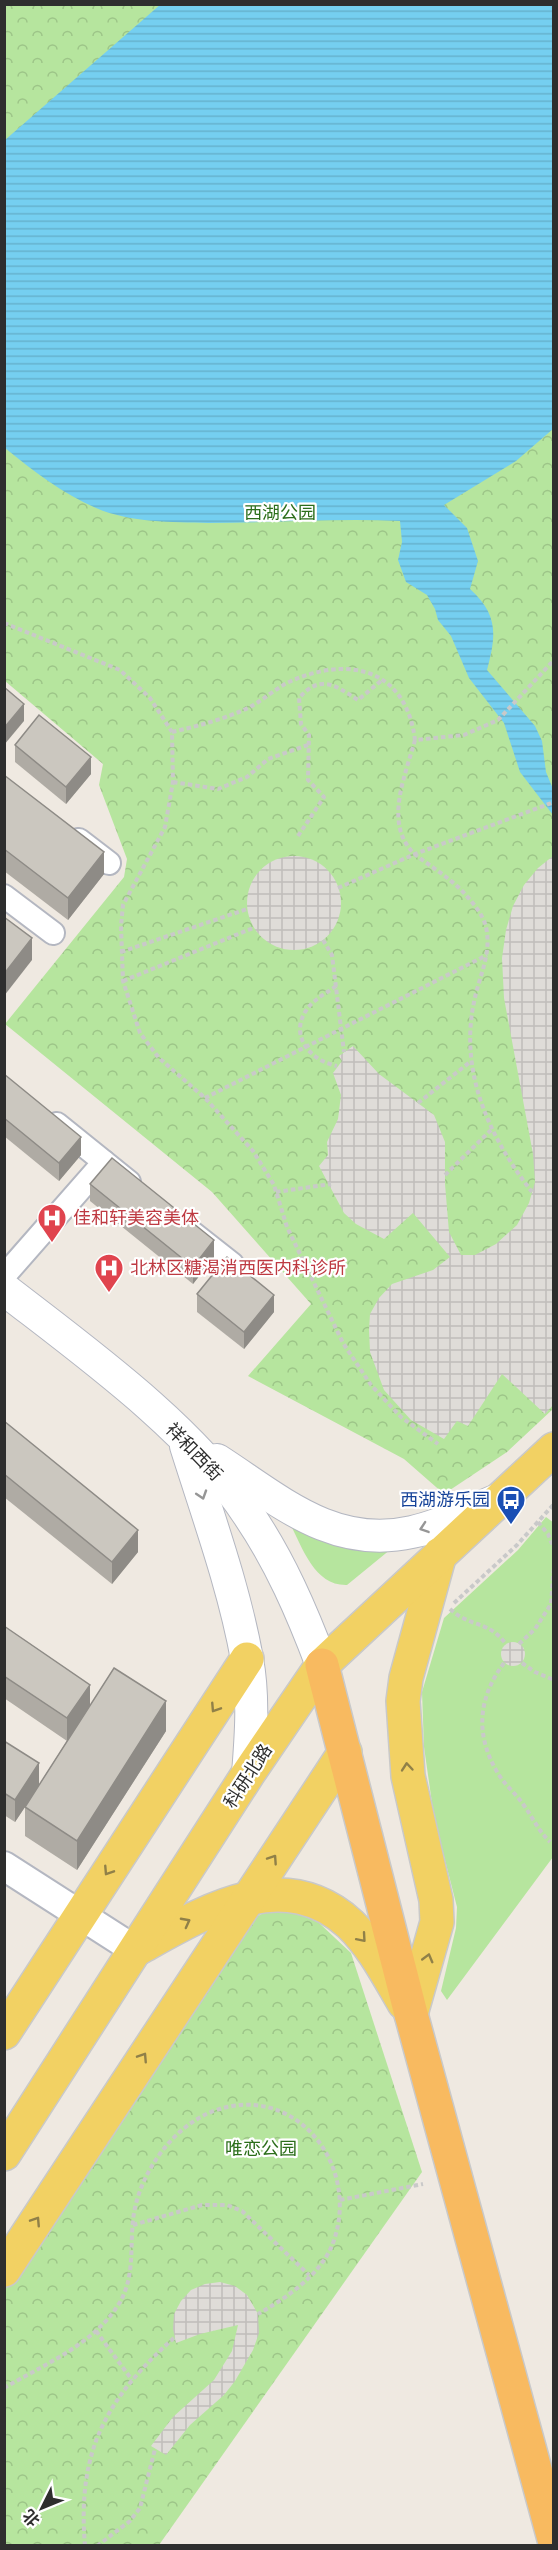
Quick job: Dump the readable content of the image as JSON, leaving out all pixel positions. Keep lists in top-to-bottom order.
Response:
{
  "streets": {
    "main road": ["祥和西街", "科研北路"]
  },
  "crossings": [
    ["祥和西街", "科研北路"]
  ],
  "parks": ["西湖公园", "唯恋公园"],
  "places": {
    "hospital": ["佳和轩美容美体", "北林区糖渴消西医内科诊所"],
    "bus stop": ["西湖游乐园"]
  },
  "north": "bottom left"
}
